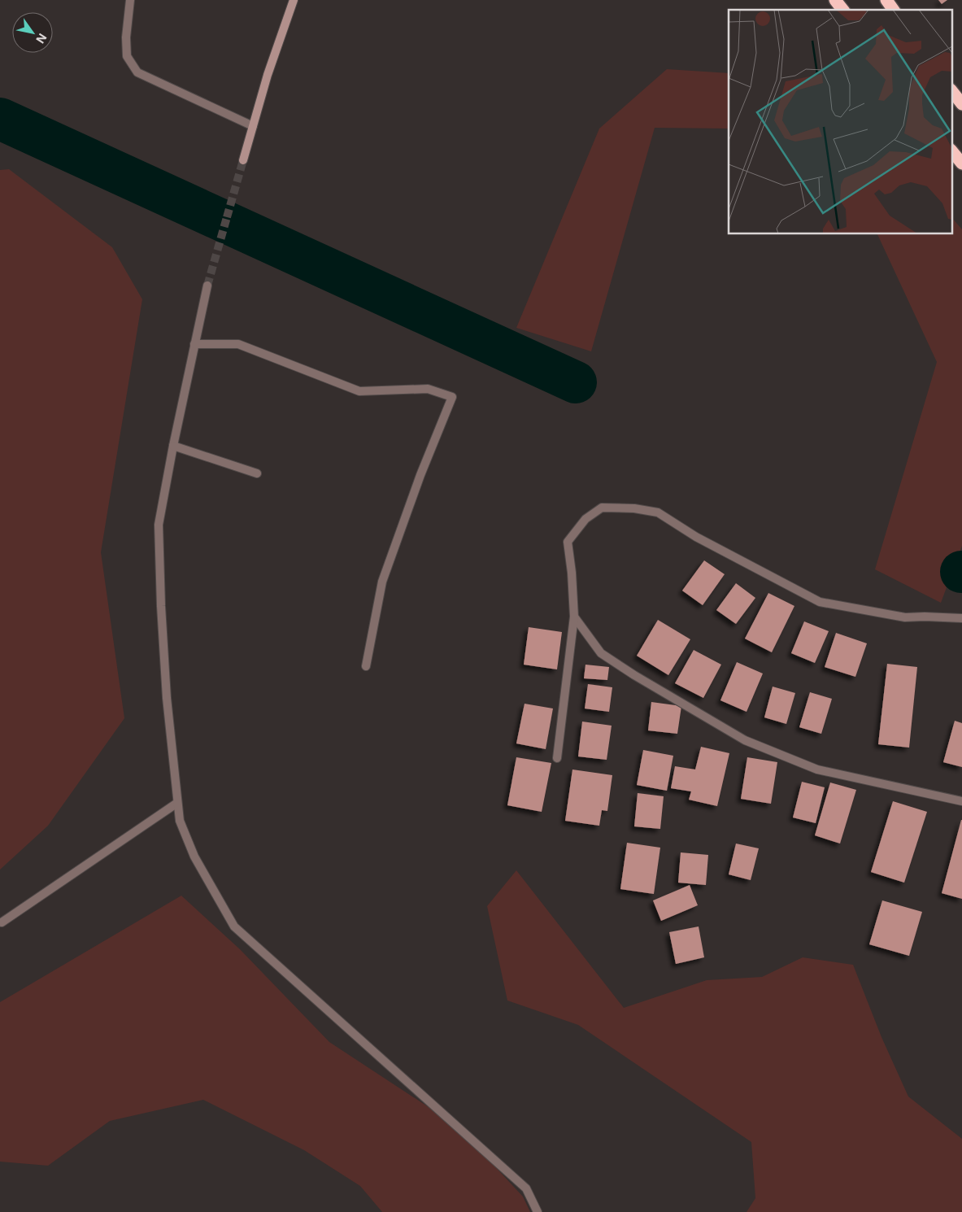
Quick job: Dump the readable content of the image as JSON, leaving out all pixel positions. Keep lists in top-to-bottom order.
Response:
{
  "north": "bottom right"
}
